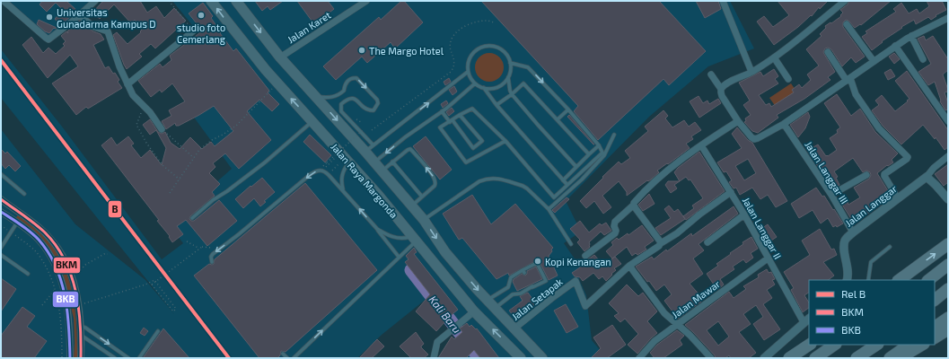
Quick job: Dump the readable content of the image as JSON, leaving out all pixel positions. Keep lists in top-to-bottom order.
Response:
{
  "streets": {
    "main road": ["Jalan Raya Margonda"],
    "street": [
      "Jalan Karet",
      "Jalan Langgar III",
      "Jalan Langgar",
      "Jalan Langgar II",
      "Jalan Setapak",
      "Jalan Mawar"
    ]
  },
  "crossings": [
    ["Jalan Karet", "Jalan Raya Margonda"],
    ["Jalan Langgar III", "Jalan Langgar"],
    ["Jalan Raya Margonda", "Jalan Setapak"],
    ["Jalan Langgar II", "Jalan Mawar"]
  ],
  "water": ["Kali Baru"],
  "places": [
    "studio foto Cemerlang",
    "Universitas Gunadarma Kampus D",
    "The Margo Hotel",
    "Kopi Kenangan"
  ],
  "lines": ["rail line B", "transit line BKM", "transit line BKB"],
  "legend": ["Rel B", "BKM", "BKB"]
}
